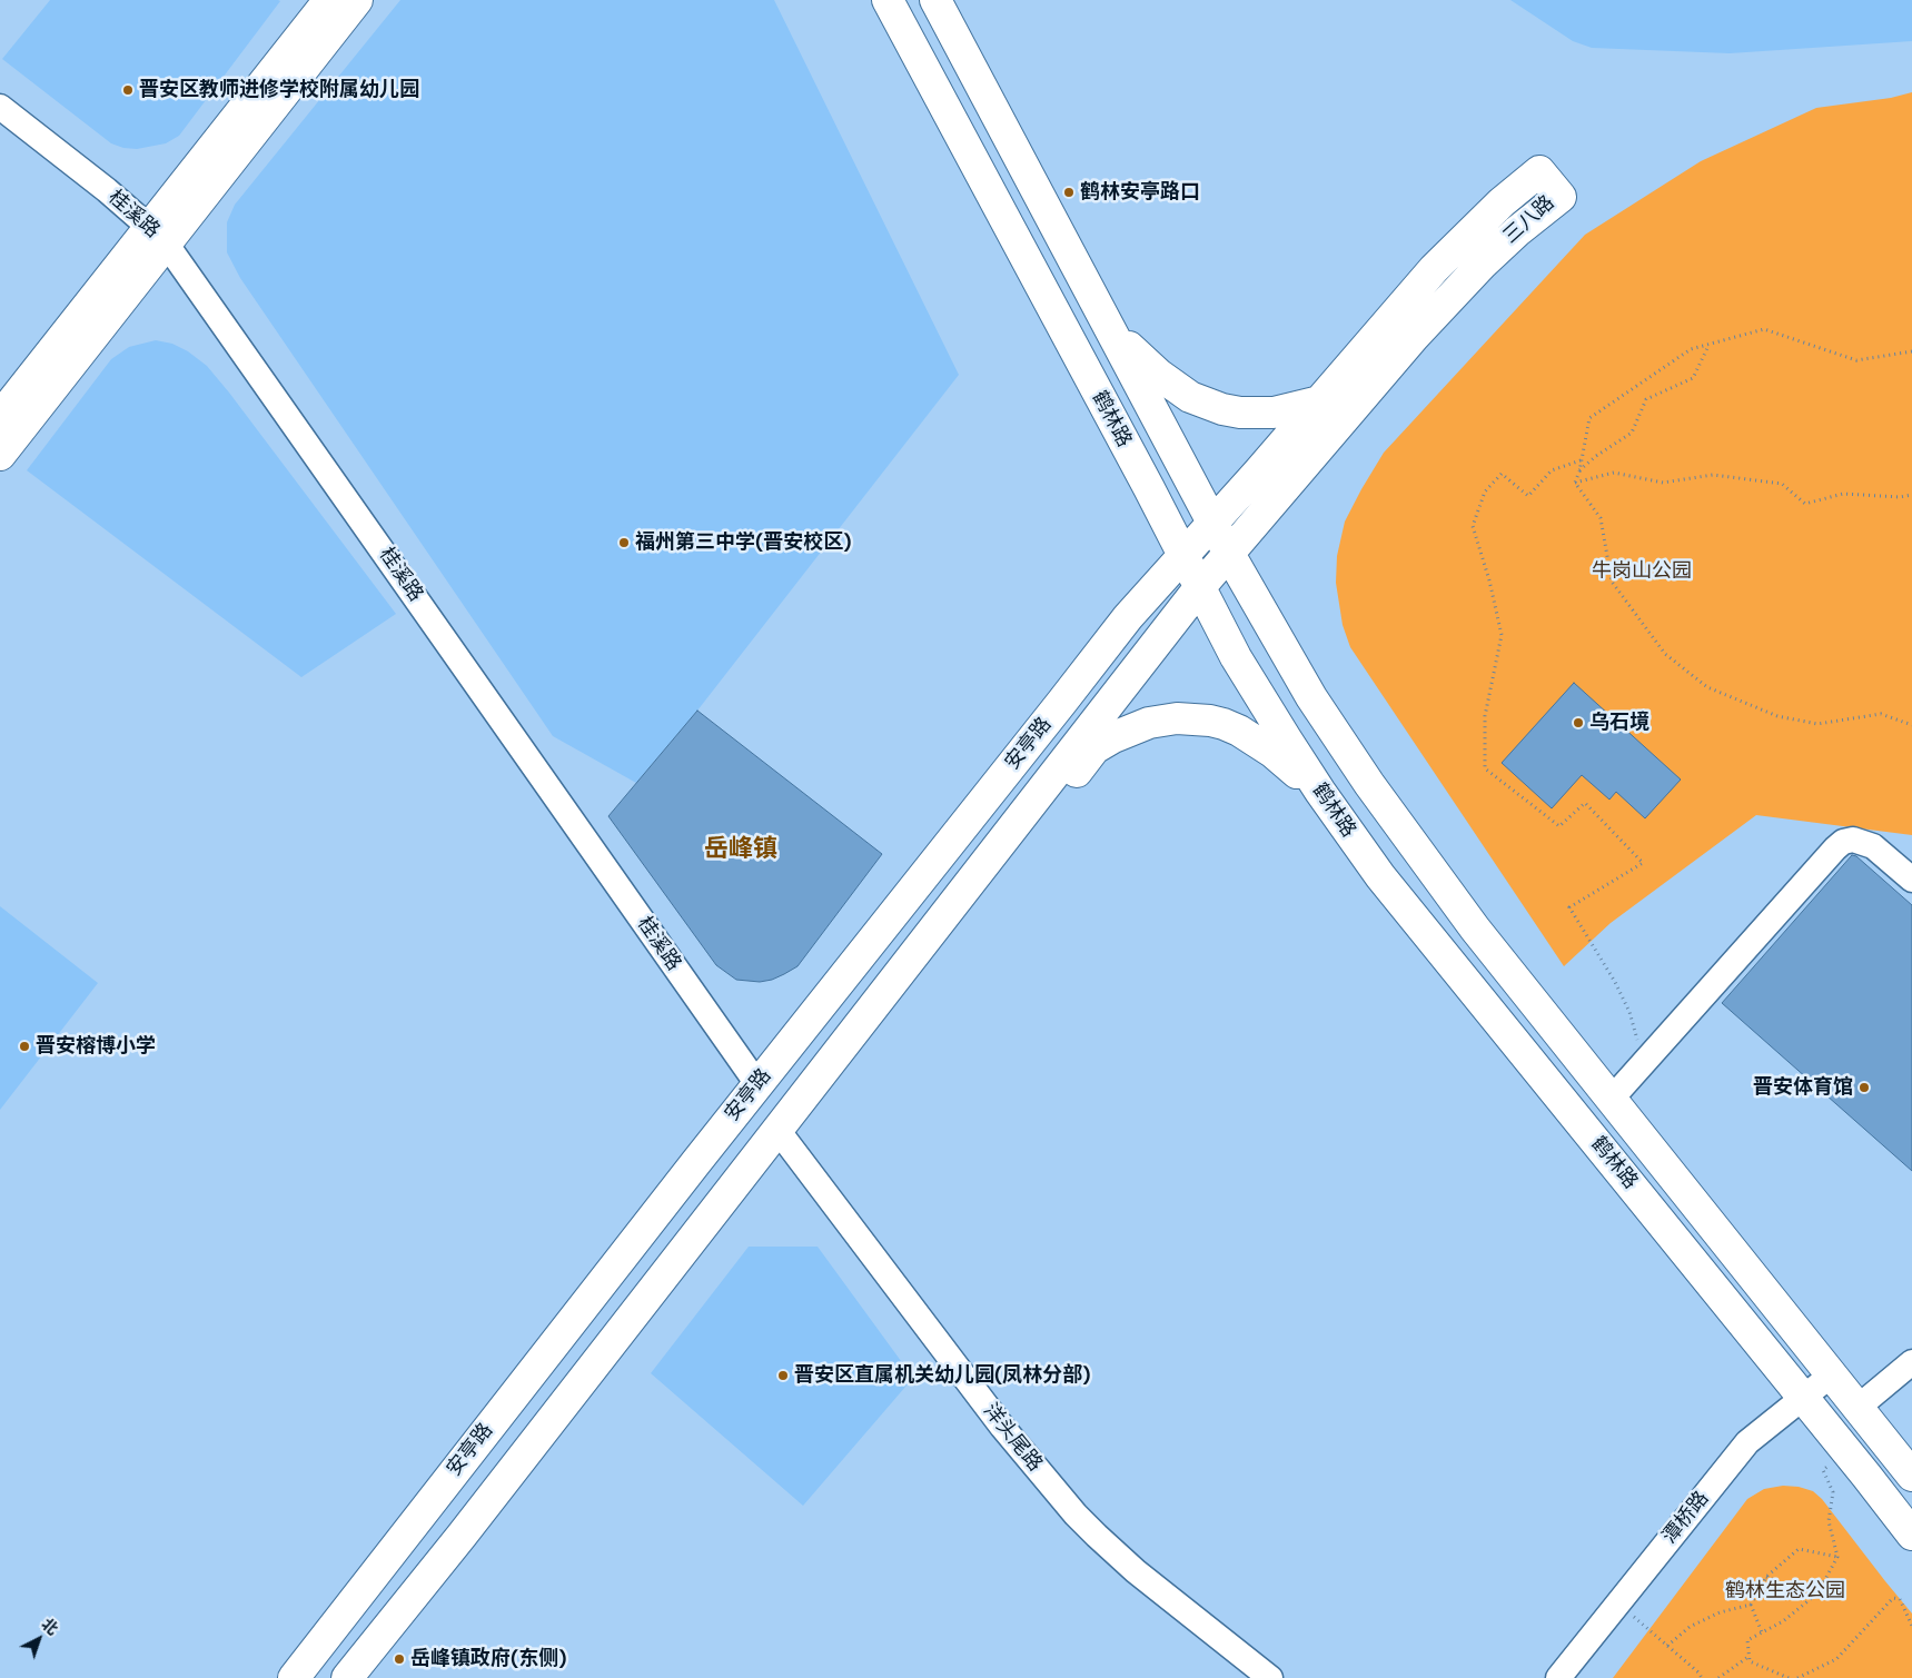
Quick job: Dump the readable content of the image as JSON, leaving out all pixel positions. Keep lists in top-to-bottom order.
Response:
{
  "streets": {
    "main road": ["三八路", "鹤林路", "安亭路"],
    "street": ["桂溪路", "洋头尾路", "潭桥路"]
  },
  "crossings": [
    ["桂溪路", "安亭路"],
    ["三八路", "鹤林路"],
    ["三八路", "安亭路"],
    ["鹤林路", "安亭路"],
    ["鹤林路", "潭桥路"],
    ["安亭路", "洋头尾路"]
  ],
  "districts": ["岳峰镇"],
  "parks": ["牛岗山公园", "鹤林生态公园"],
  "places": [
    "晋安区教师进修学校附属幼儿园",
    "鹤林安亭路口",
    "福州第三中学(晋安校区)",
    "乌石境",
    "晋安榕博小学",
    "晋安体育馆",
    "晋安区直属机关幼儿园(凤林分部)",
    "岳峰镇政府(东侧)"
  ],
  "north": "top right"
}
